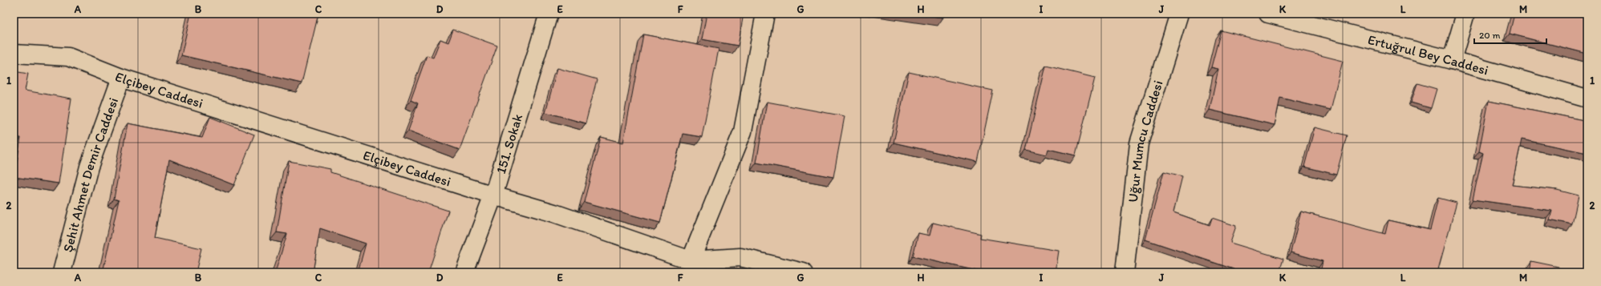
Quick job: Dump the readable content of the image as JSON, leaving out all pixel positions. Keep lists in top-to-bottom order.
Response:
{
  "streets": {
    "street": [
      "Ertuğrul Bey Caddesi",
      "Elçibey Caddesi",
      "Uğur Mumcu Caddesi",
      "151. Sokak",
      "Şehit Ahmet Demir Caddesi"
    ]
  },
  "crossings": [
    ["Elçibey Caddesi", "151. Sokak"],
    ["Elçibey Caddesi", "Şehit Ahmet Demir Caddesi"]
  ],
  "scale_bar": "20 m",
  "grid": {
    "columns": [
      "A",
      "B",
      "C",
      "D",
      "E",
      "F",
      "G",
      "H",
      "I",
      "J",
      "K",
      "L",
      "M"
    ],
    "rows": ["1", "2"]
  }
}
